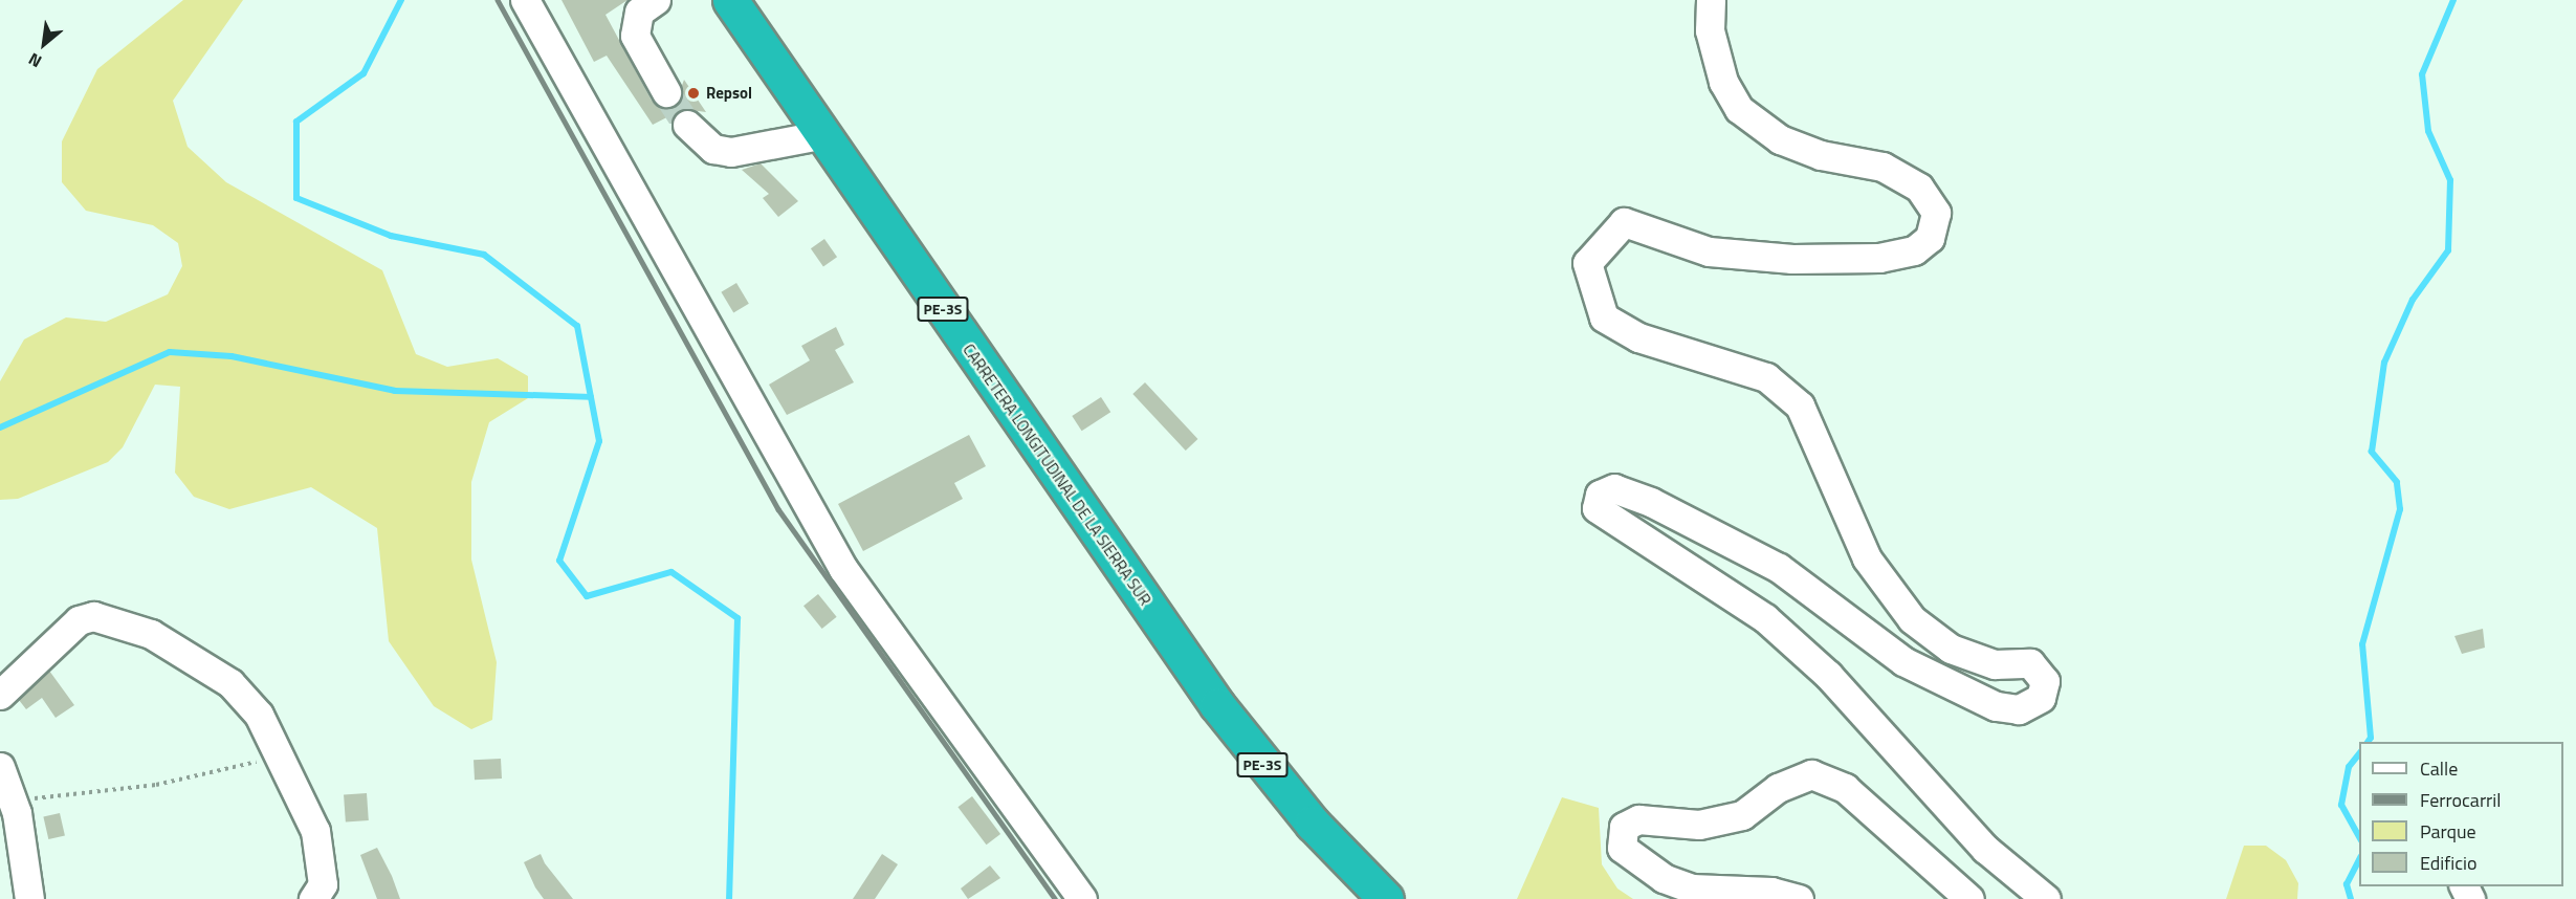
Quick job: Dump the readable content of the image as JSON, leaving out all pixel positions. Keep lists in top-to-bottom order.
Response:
{
  "streets": {
    "highway": ["PE-3S", "CARRETERA LONGITUDINAL DE LA SIERRA SUR"]
  },
  "places": ["Repsol"],
  "legend": [
    "Calle",
    "Ferrocarril",
    "Parque",
    "Edificio"
  ],
  "north": "bottom left"
}
